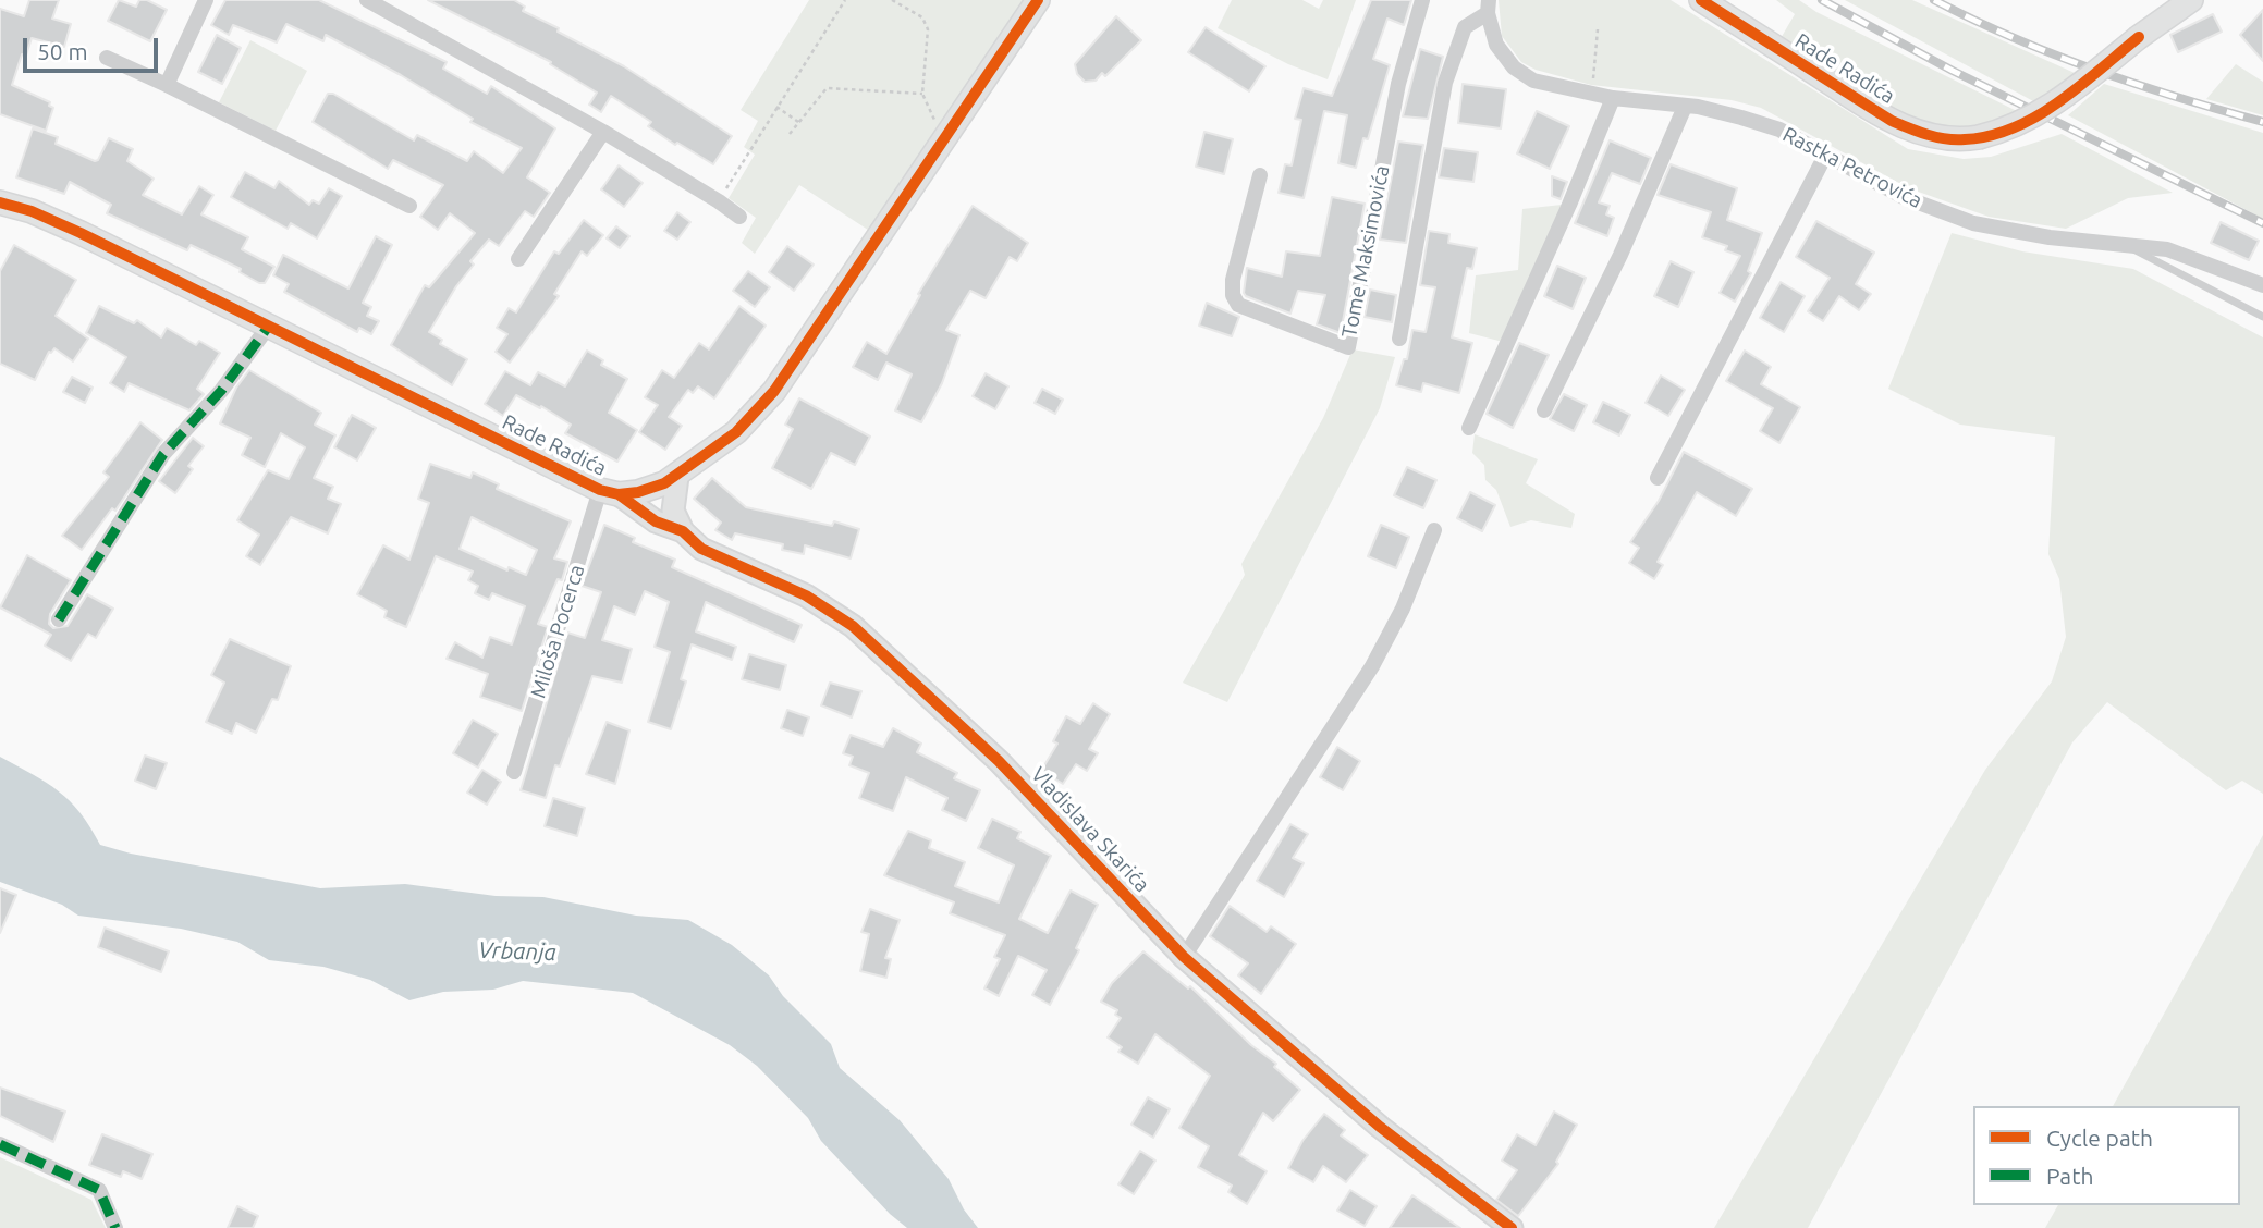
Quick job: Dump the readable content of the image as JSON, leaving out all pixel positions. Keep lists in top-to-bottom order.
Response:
{
  "streets": {
    "main road": ["Rade Radića"],
    "street": [
      "Rastka Petrovića",
      "Tome Maksimovića",
      "Miloša Pocerca",
      "Vladislava Skarića"
    ]
  },
  "crossings": [
    ["Rade Radića", "Miloša Pocerca"],
    ["Rade Radića", "Vladislava Skarića"],
    ["Miloša Pocerca", "Vladislava Skarića"]
  ],
  "water": ["Vrbanja"],
  "legend": ["Cycle path", "Path"],
  "scale_bar": "50 m"
}
